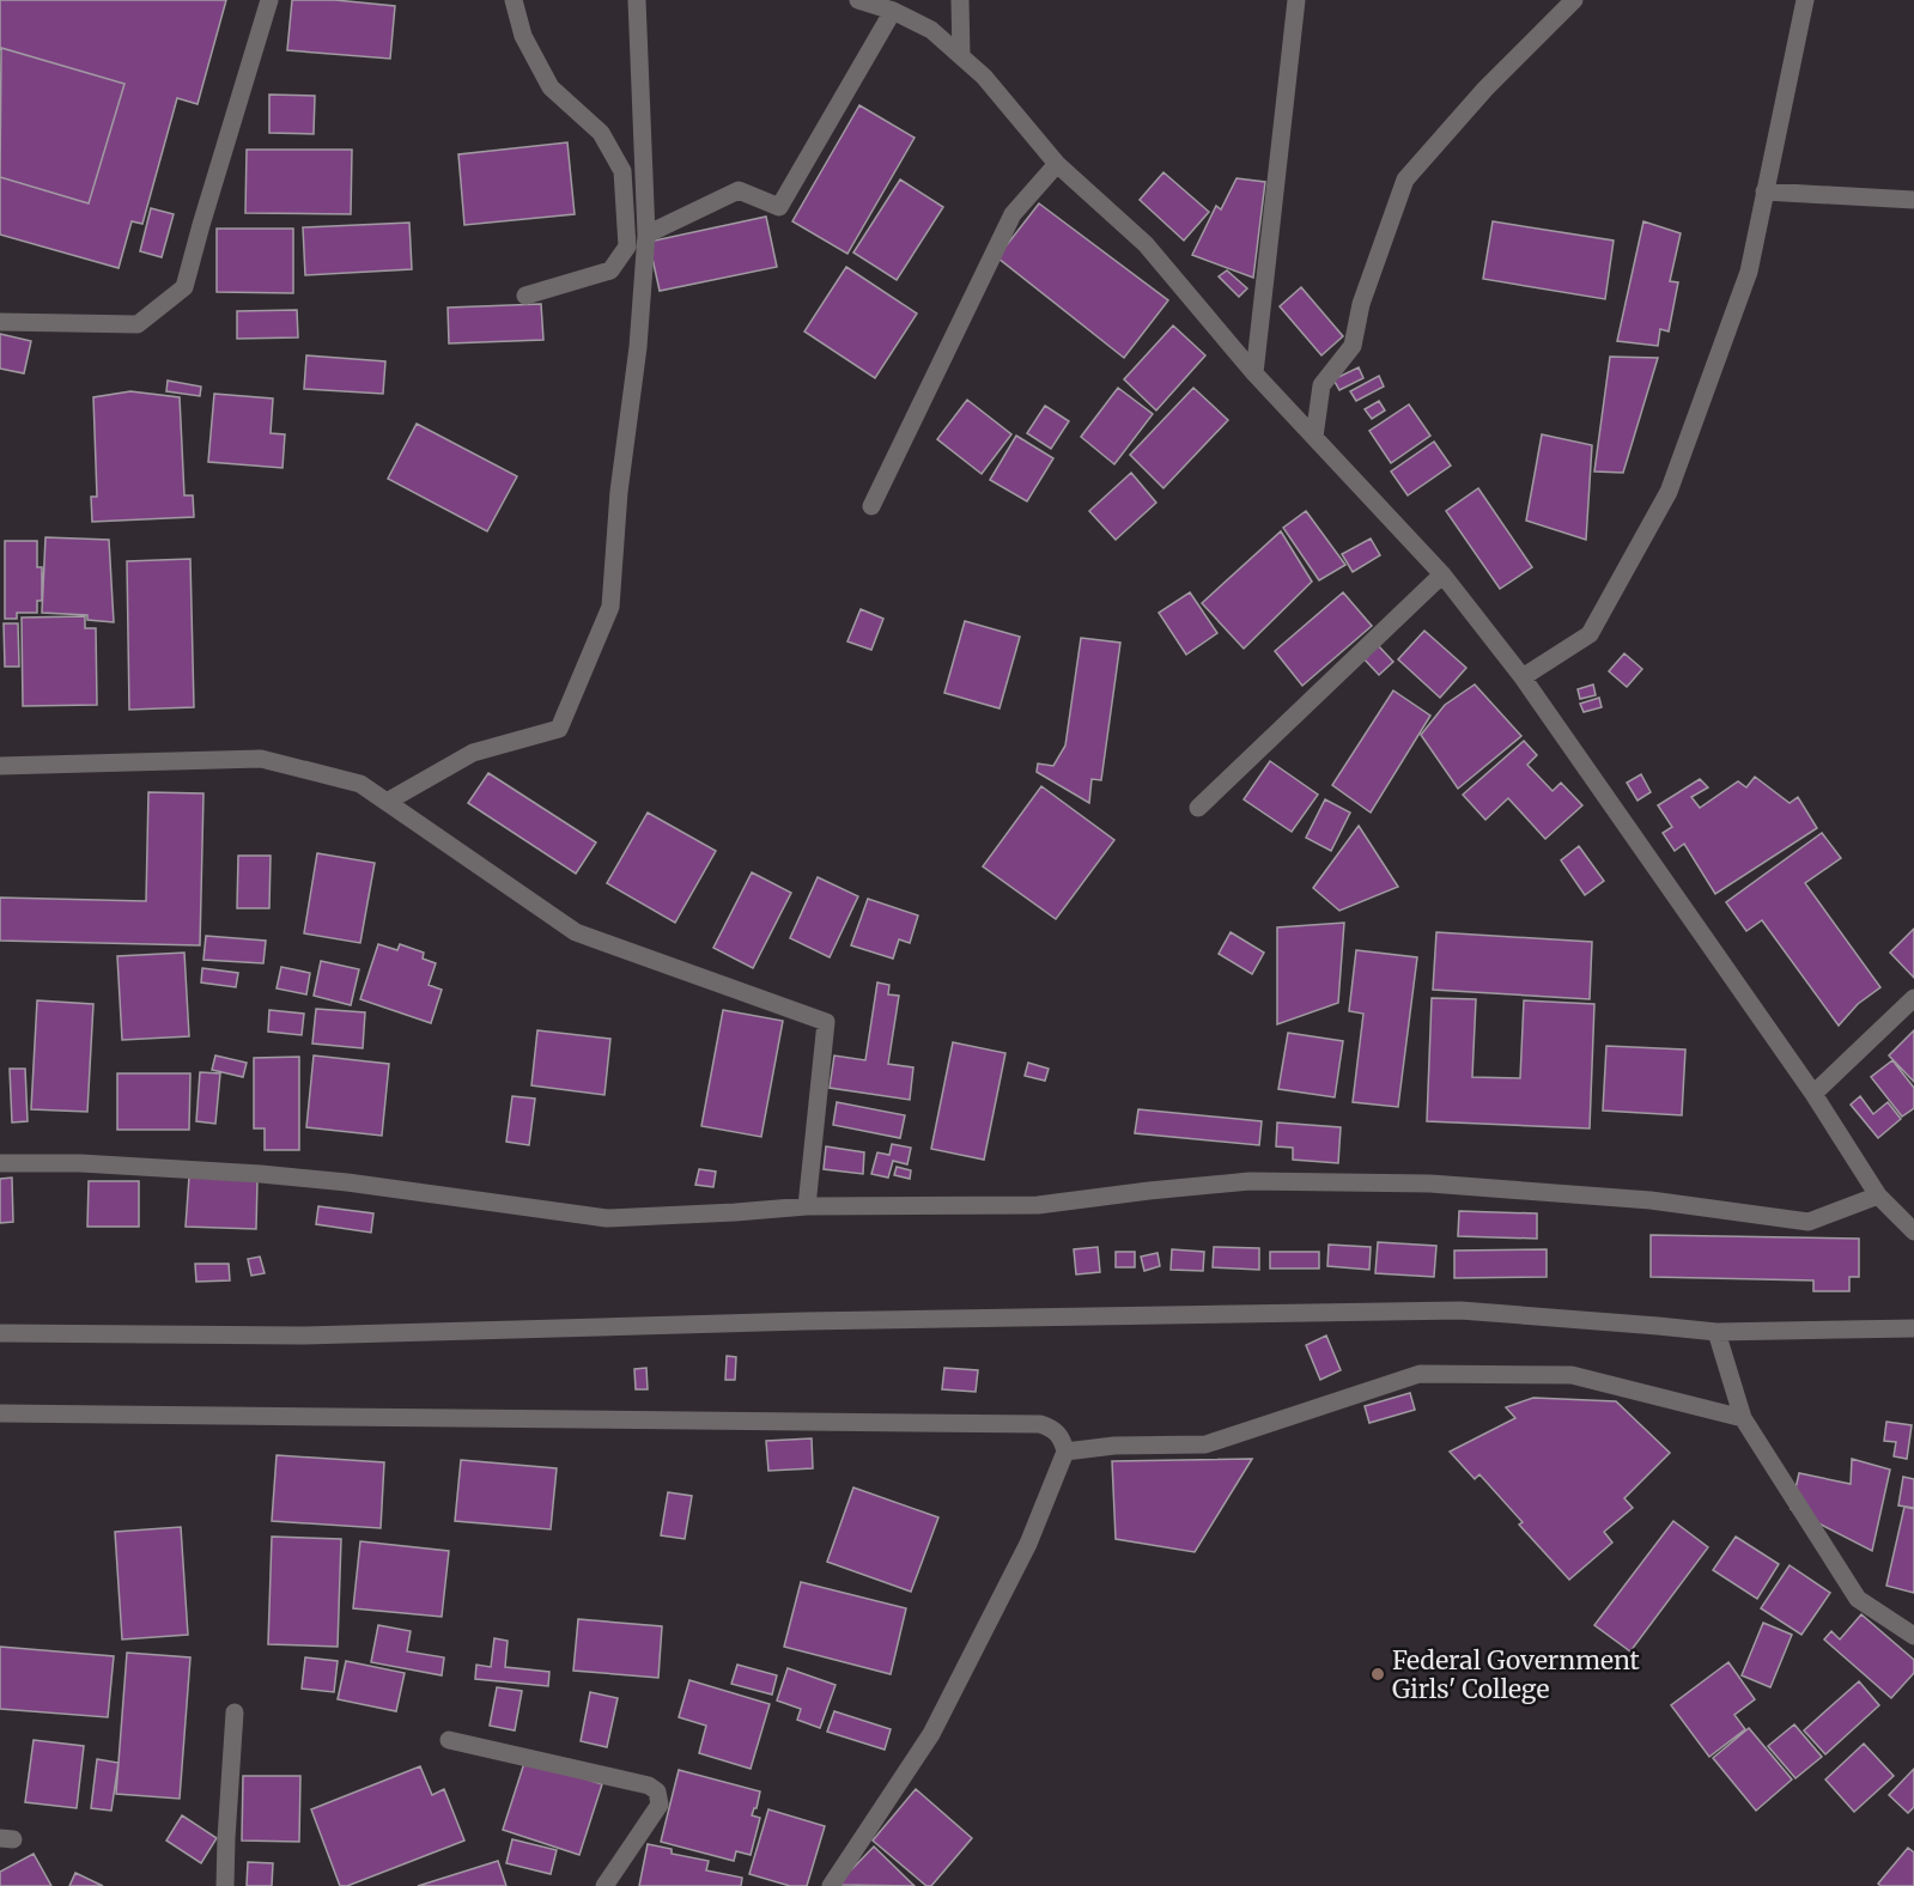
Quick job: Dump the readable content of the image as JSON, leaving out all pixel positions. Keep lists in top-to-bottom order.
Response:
{
  "places": ["Federal Government Girls' College"]
}
